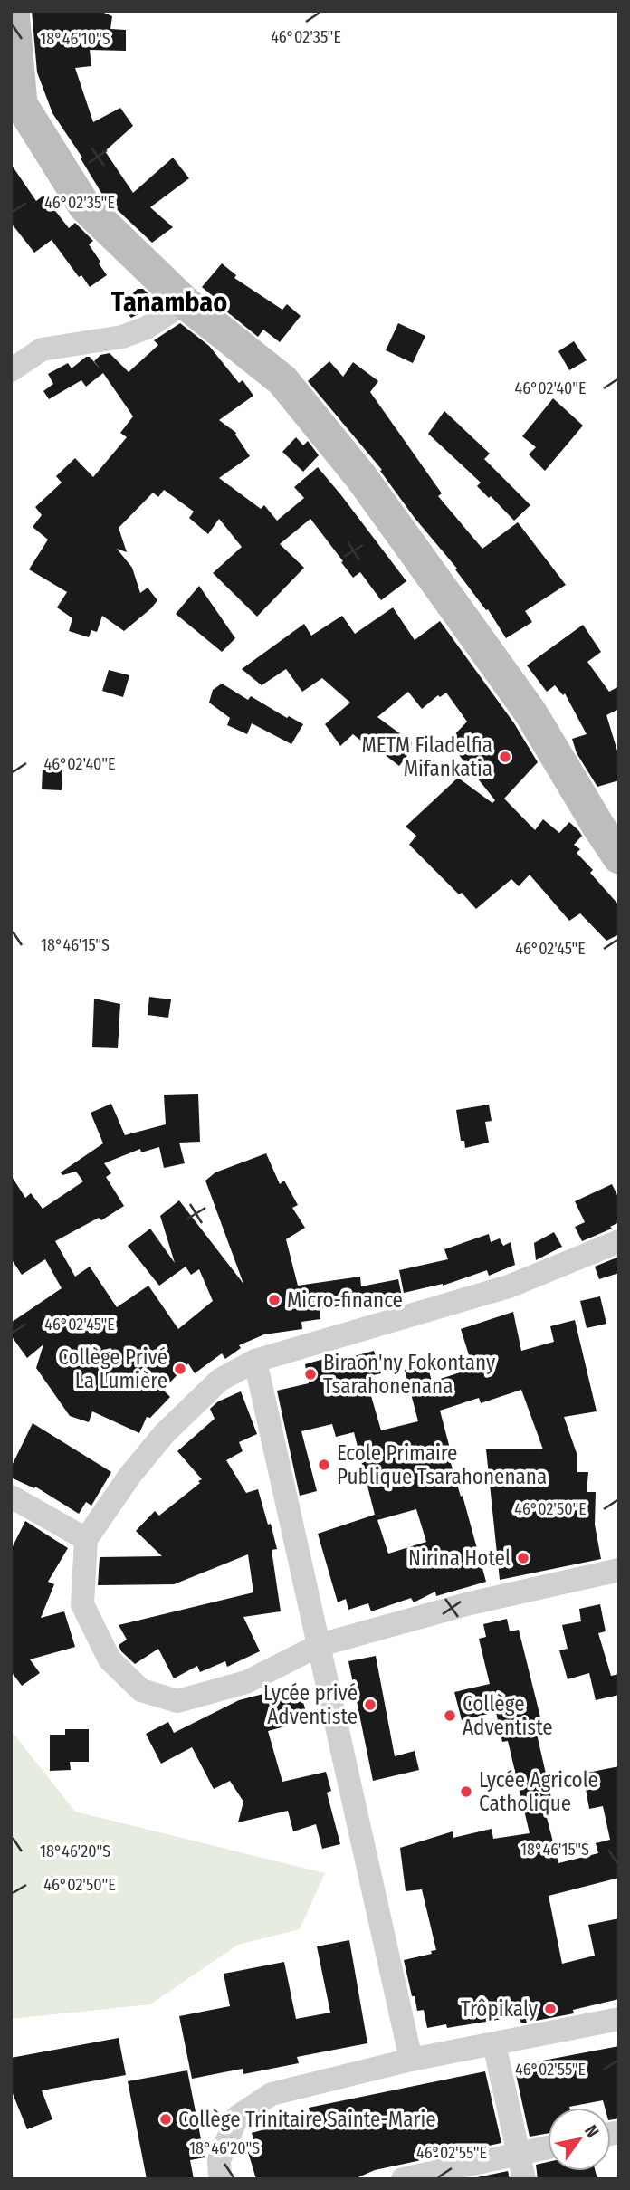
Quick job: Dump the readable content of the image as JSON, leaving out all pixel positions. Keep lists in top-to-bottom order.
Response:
{
  "districts": ["Tanambao"],
  "places": [
    "METM Filadelfia Mifankatia",
    "Micro-finance",
    "Collège Privé La Lumière",
    "Biraon'ny Fokontany Tsarahonenana",
    "Ecole Primaire Publique Tsarahonenana",
    "Nirina Hotel",
    "Lycée privé Adventiste",
    "Collège Adventiste",
    "Lycée Agricole Catholique",
    "Trôpikaly",
    "Collège Trinitaire Sainte-Marie"
  ],
  "north": "top right",
  "coordinates": [
    "46°02'35\"E",
    "18°46'10\"S",
    "46°02'40\"E",
    "18°46'15\"S",
    "46°02'45\"E",
    "46°02'50\"E",
    "18°46'20\"S",
    "46°02'55\"E"
  ]
}
